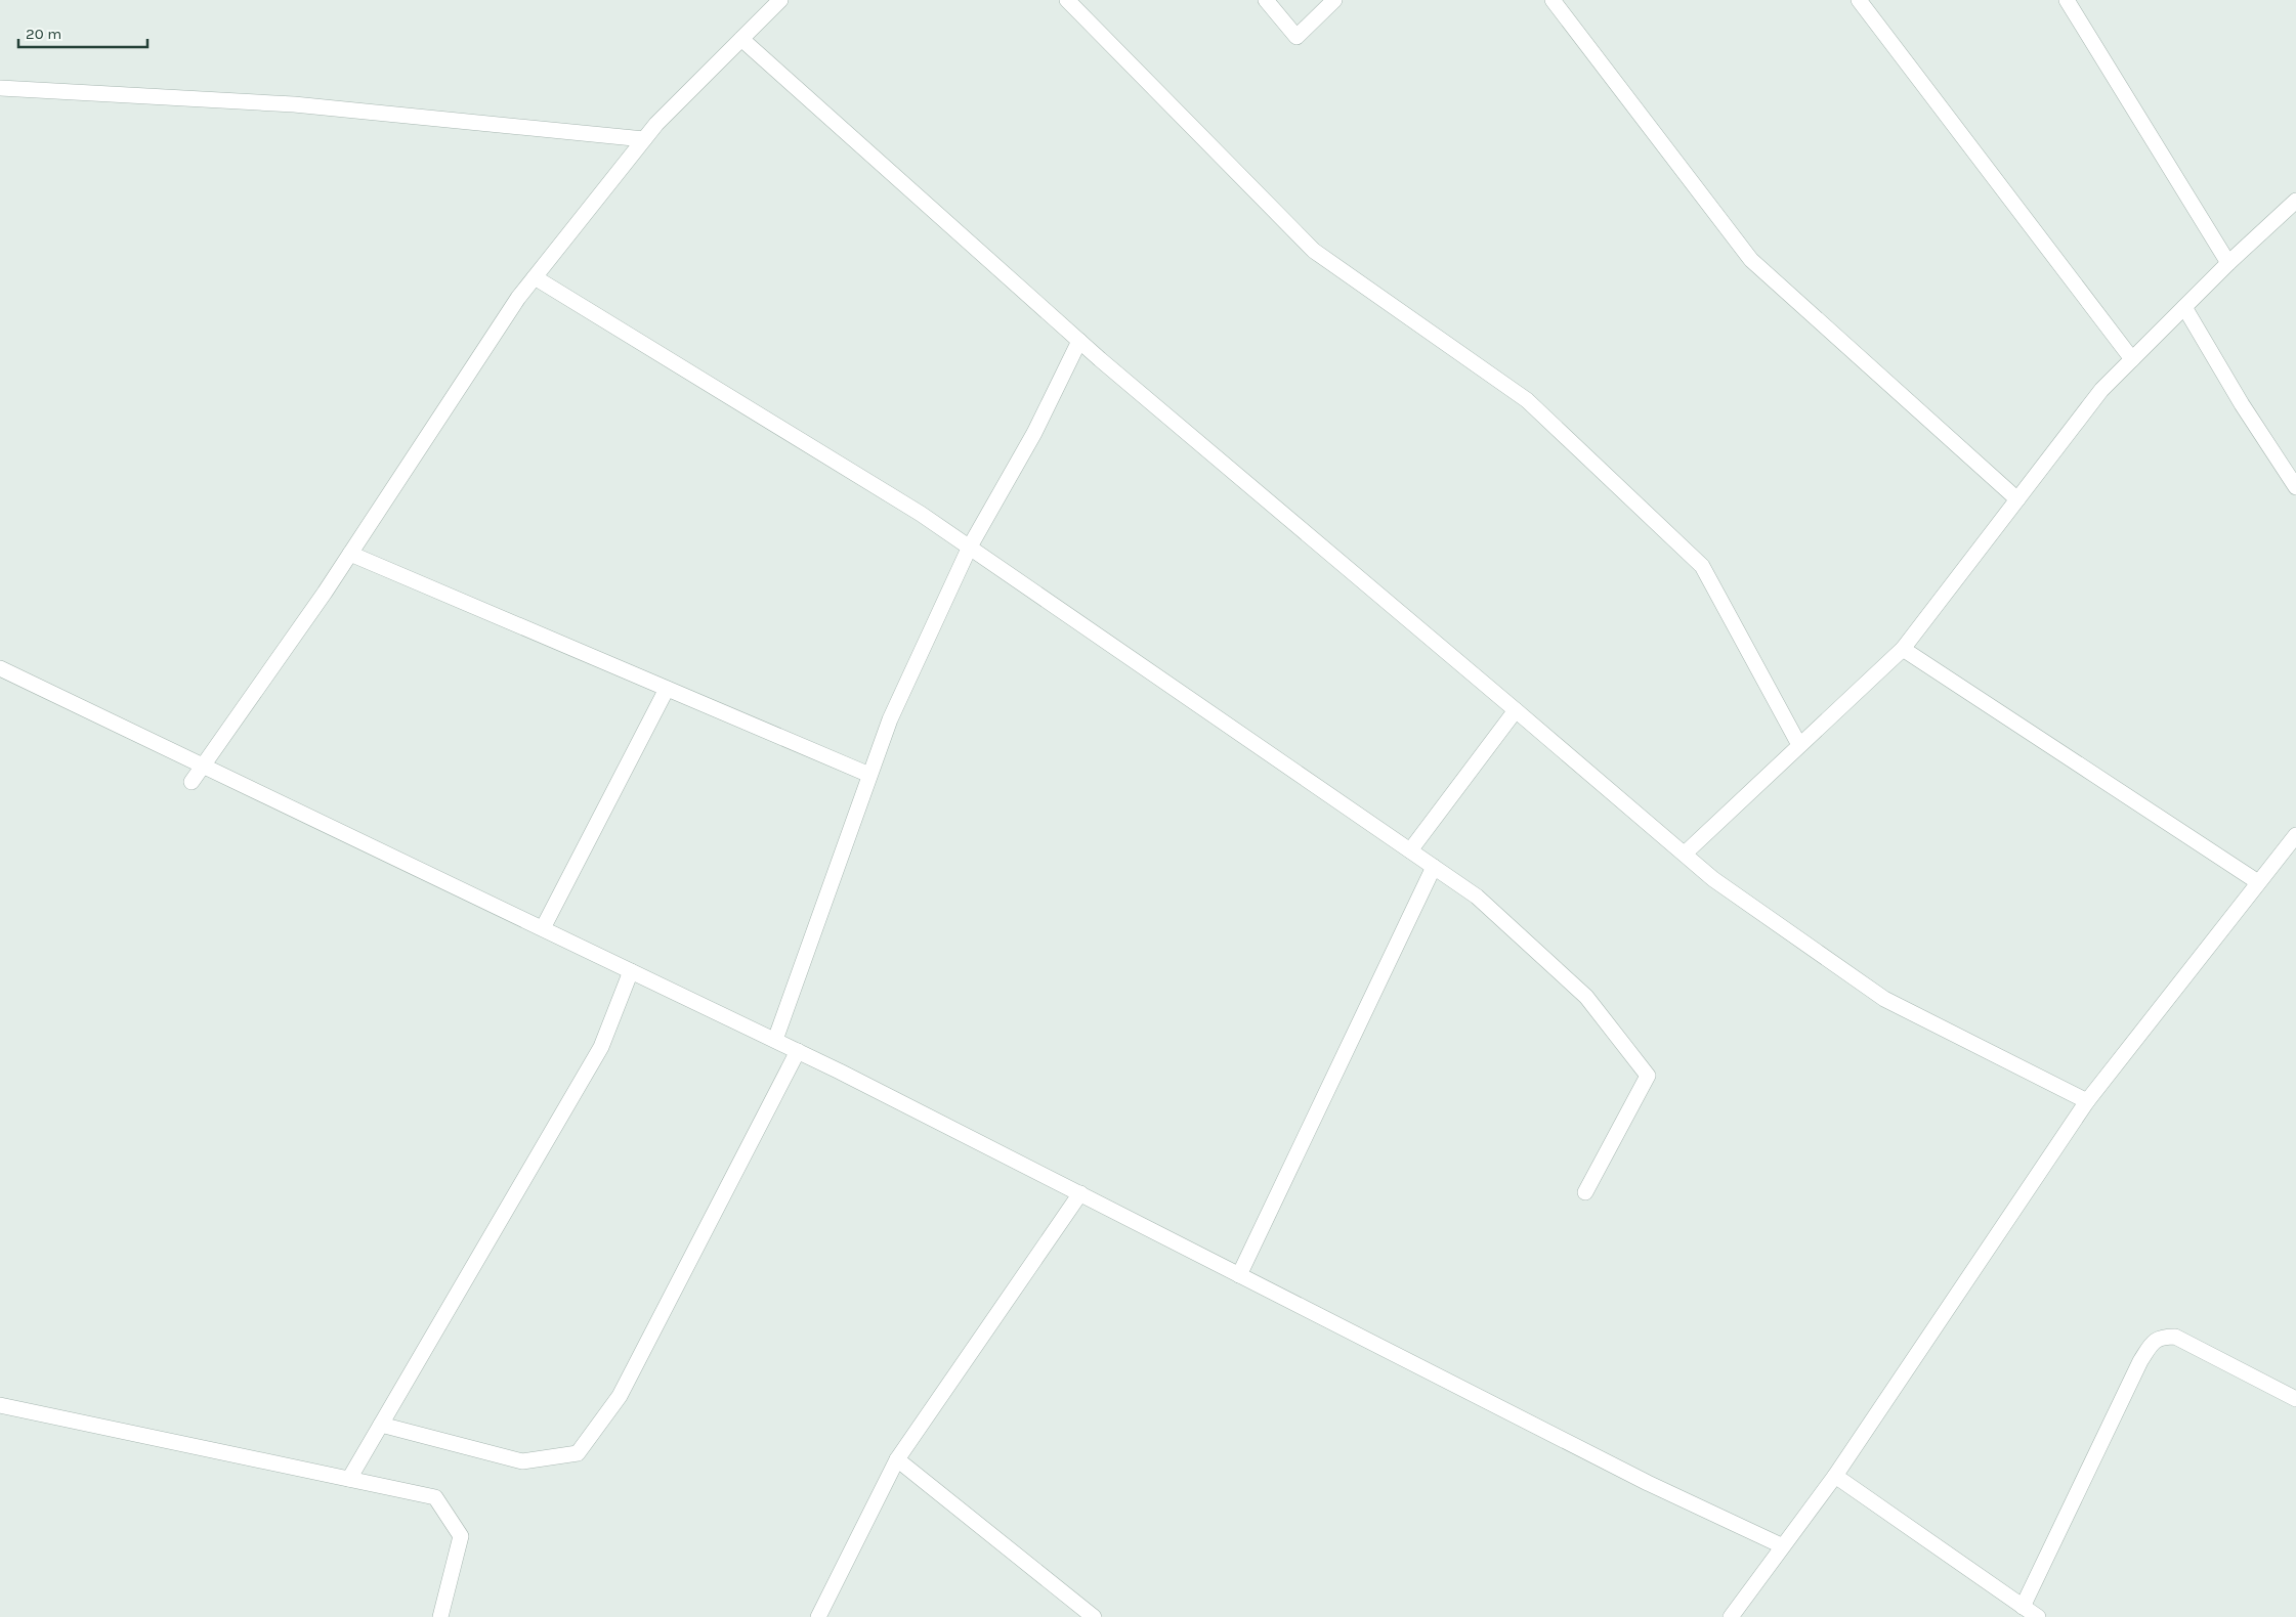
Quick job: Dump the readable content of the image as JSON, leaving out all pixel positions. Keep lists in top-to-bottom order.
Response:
{
  "scale_bar": "20 m"
}
